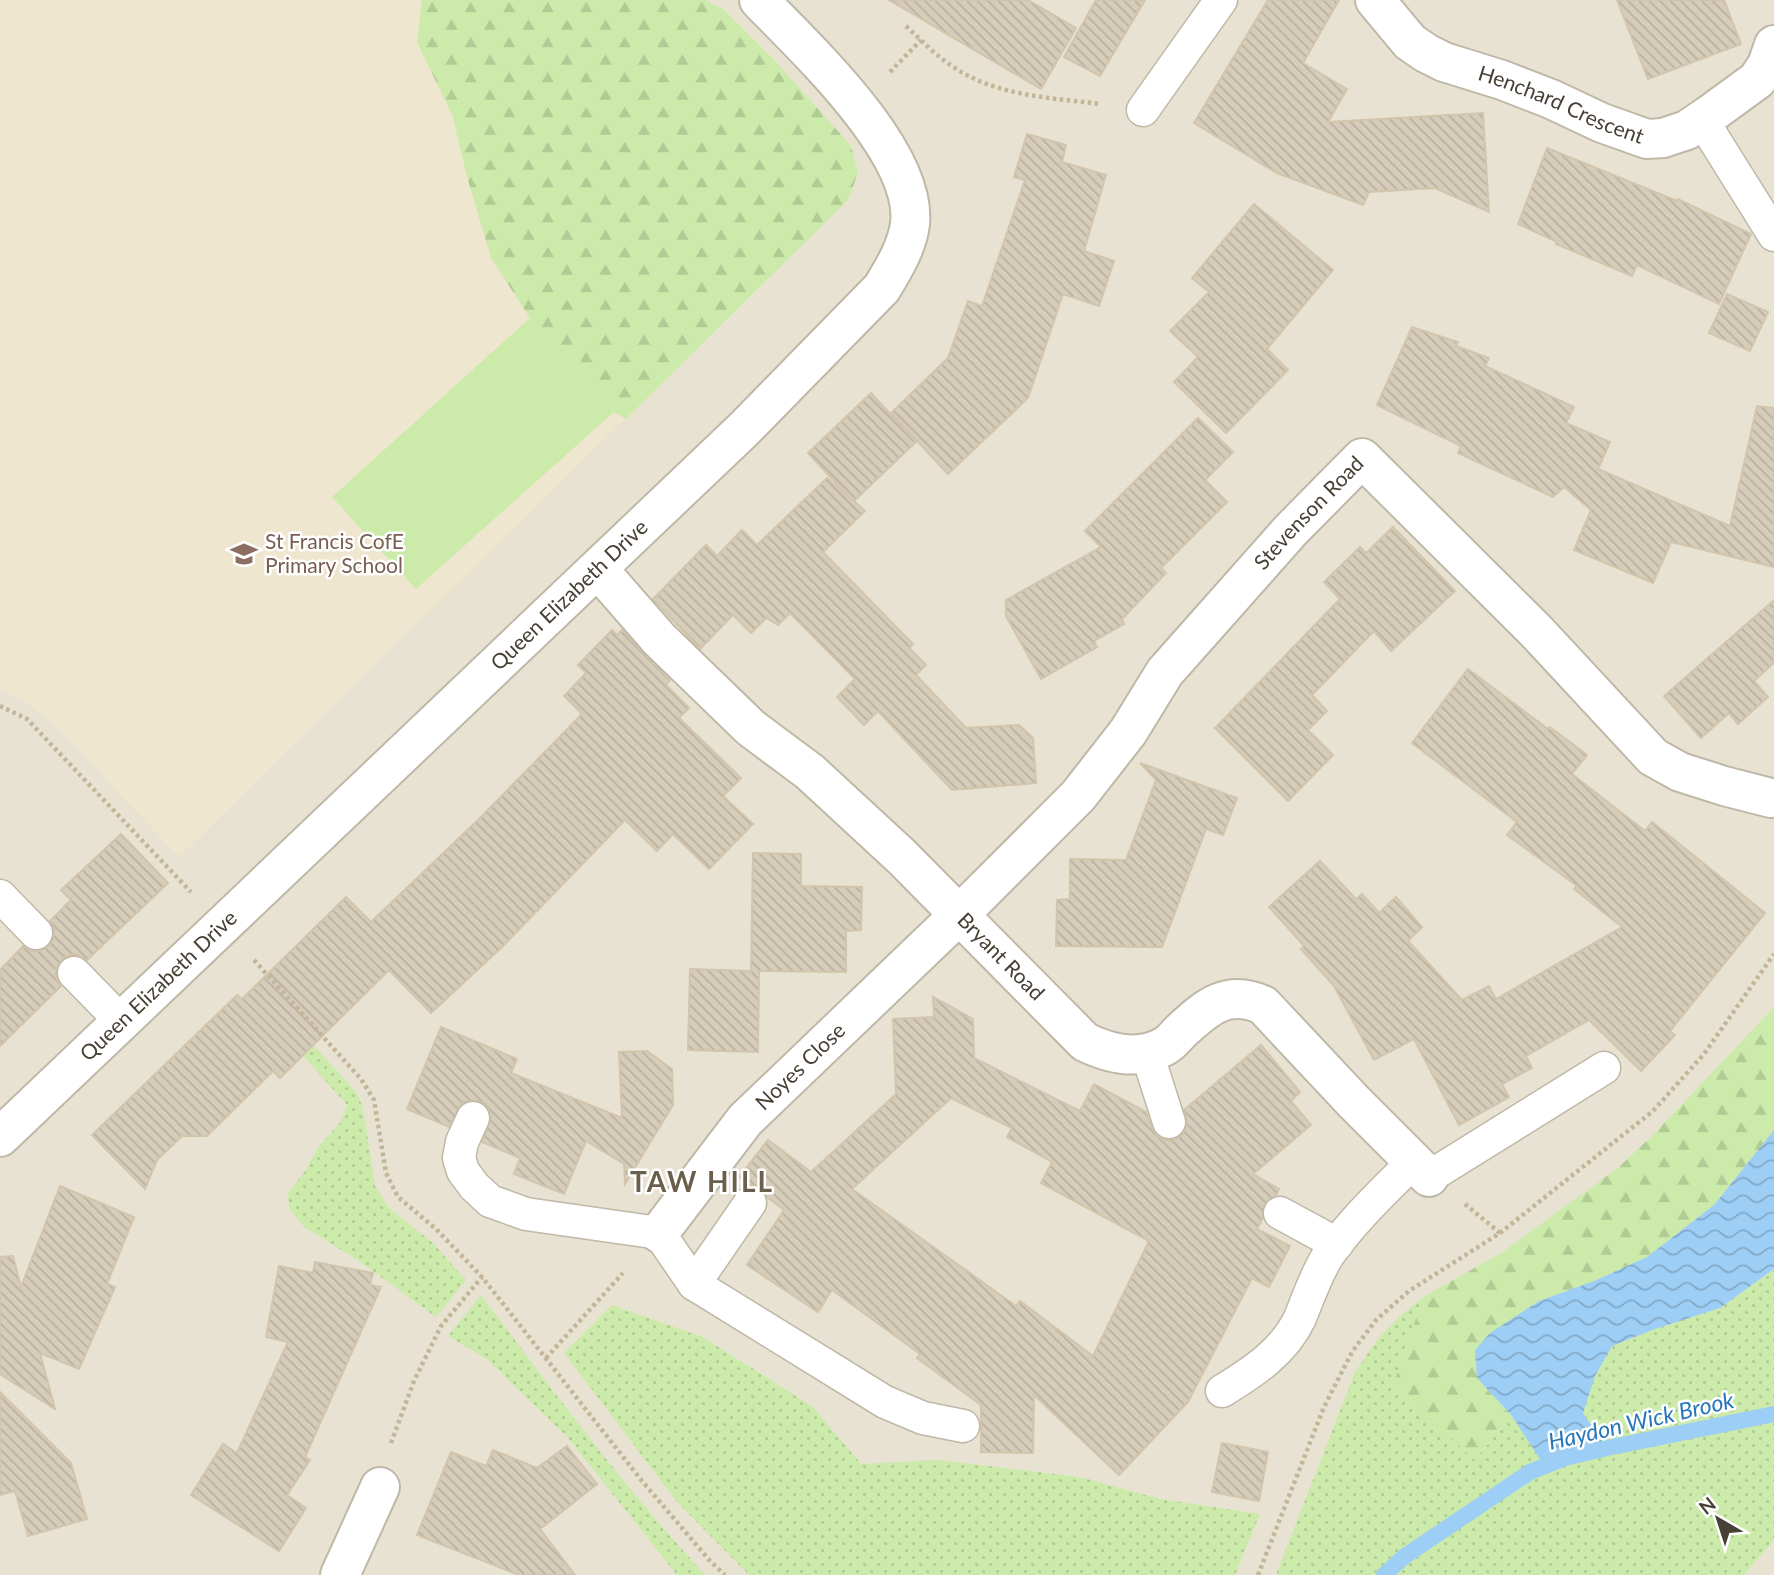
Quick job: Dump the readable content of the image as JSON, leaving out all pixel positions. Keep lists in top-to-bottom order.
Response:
{
  "streets": {
    "street": [
      "Henchard Crescent",
      "Stevenson Road",
      "Queen Elizabeth Drive",
      "Bryant Road",
      "Noyes Close"
    ]
  },
  "crossings": [
    ["Stevenson Road", "Bryant Road"],
    ["Stevenson Road", "Noyes Close"],
    ["Queen Elizabeth Drive", "Bryant Road"],
    ["Bryant Road", "Noyes Close"]
  ],
  "districts": ["TAW HILL"],
  "water": ["Haydon Wick Brook"],
  "places": {
    "school or university": ["St Francis CofE Primary School"]
  },
  "north": "top left"
}
